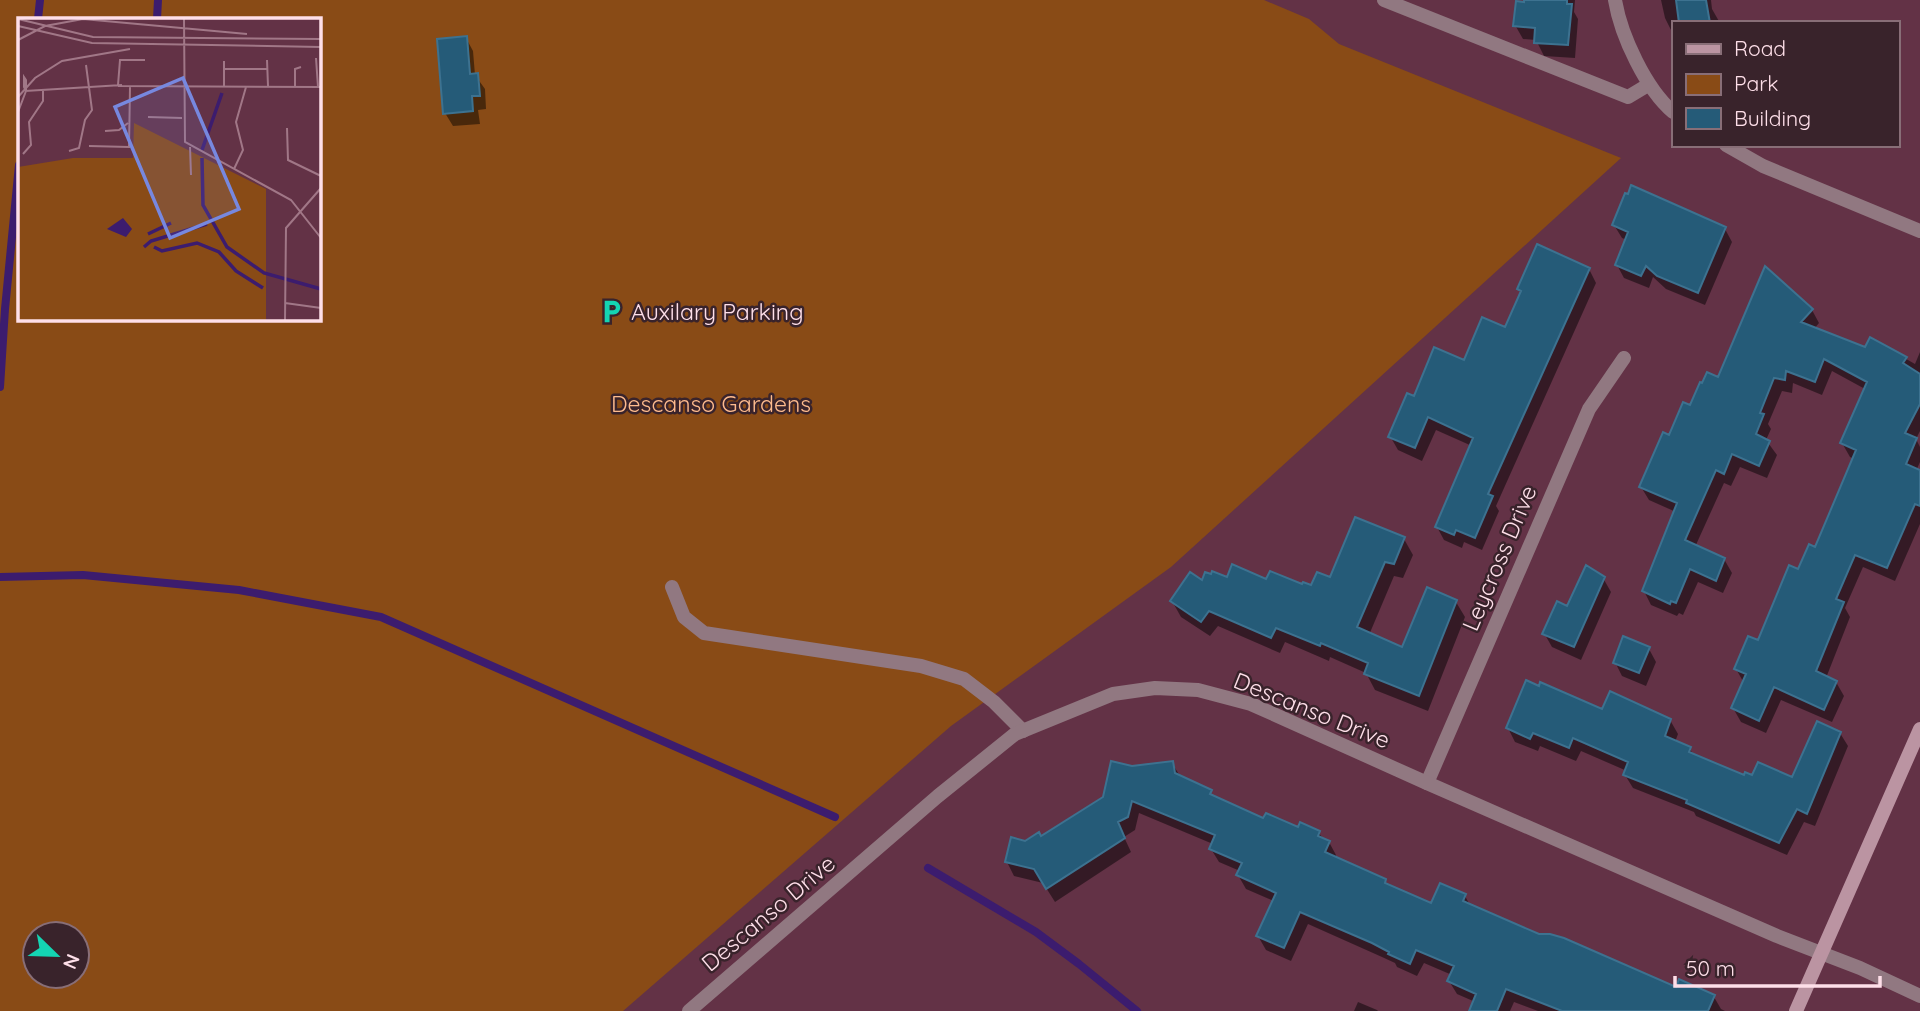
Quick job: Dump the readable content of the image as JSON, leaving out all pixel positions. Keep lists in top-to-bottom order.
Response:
{
  "streets": {
    "street": ["Leycross Drive", "Descanso Drive"]
  },
  "crossings": [
    ["Leycross Drive", "Descanso Drive"]
  ],
  "parks": ["Descanso Gardens"],
  "places": {
    "parking": ["Auxilary Parking"]
  },
  "legend": ["Road", "Park", "Building"],
  "scale_bar": "50 m",
  "north": "bottom right"
}
